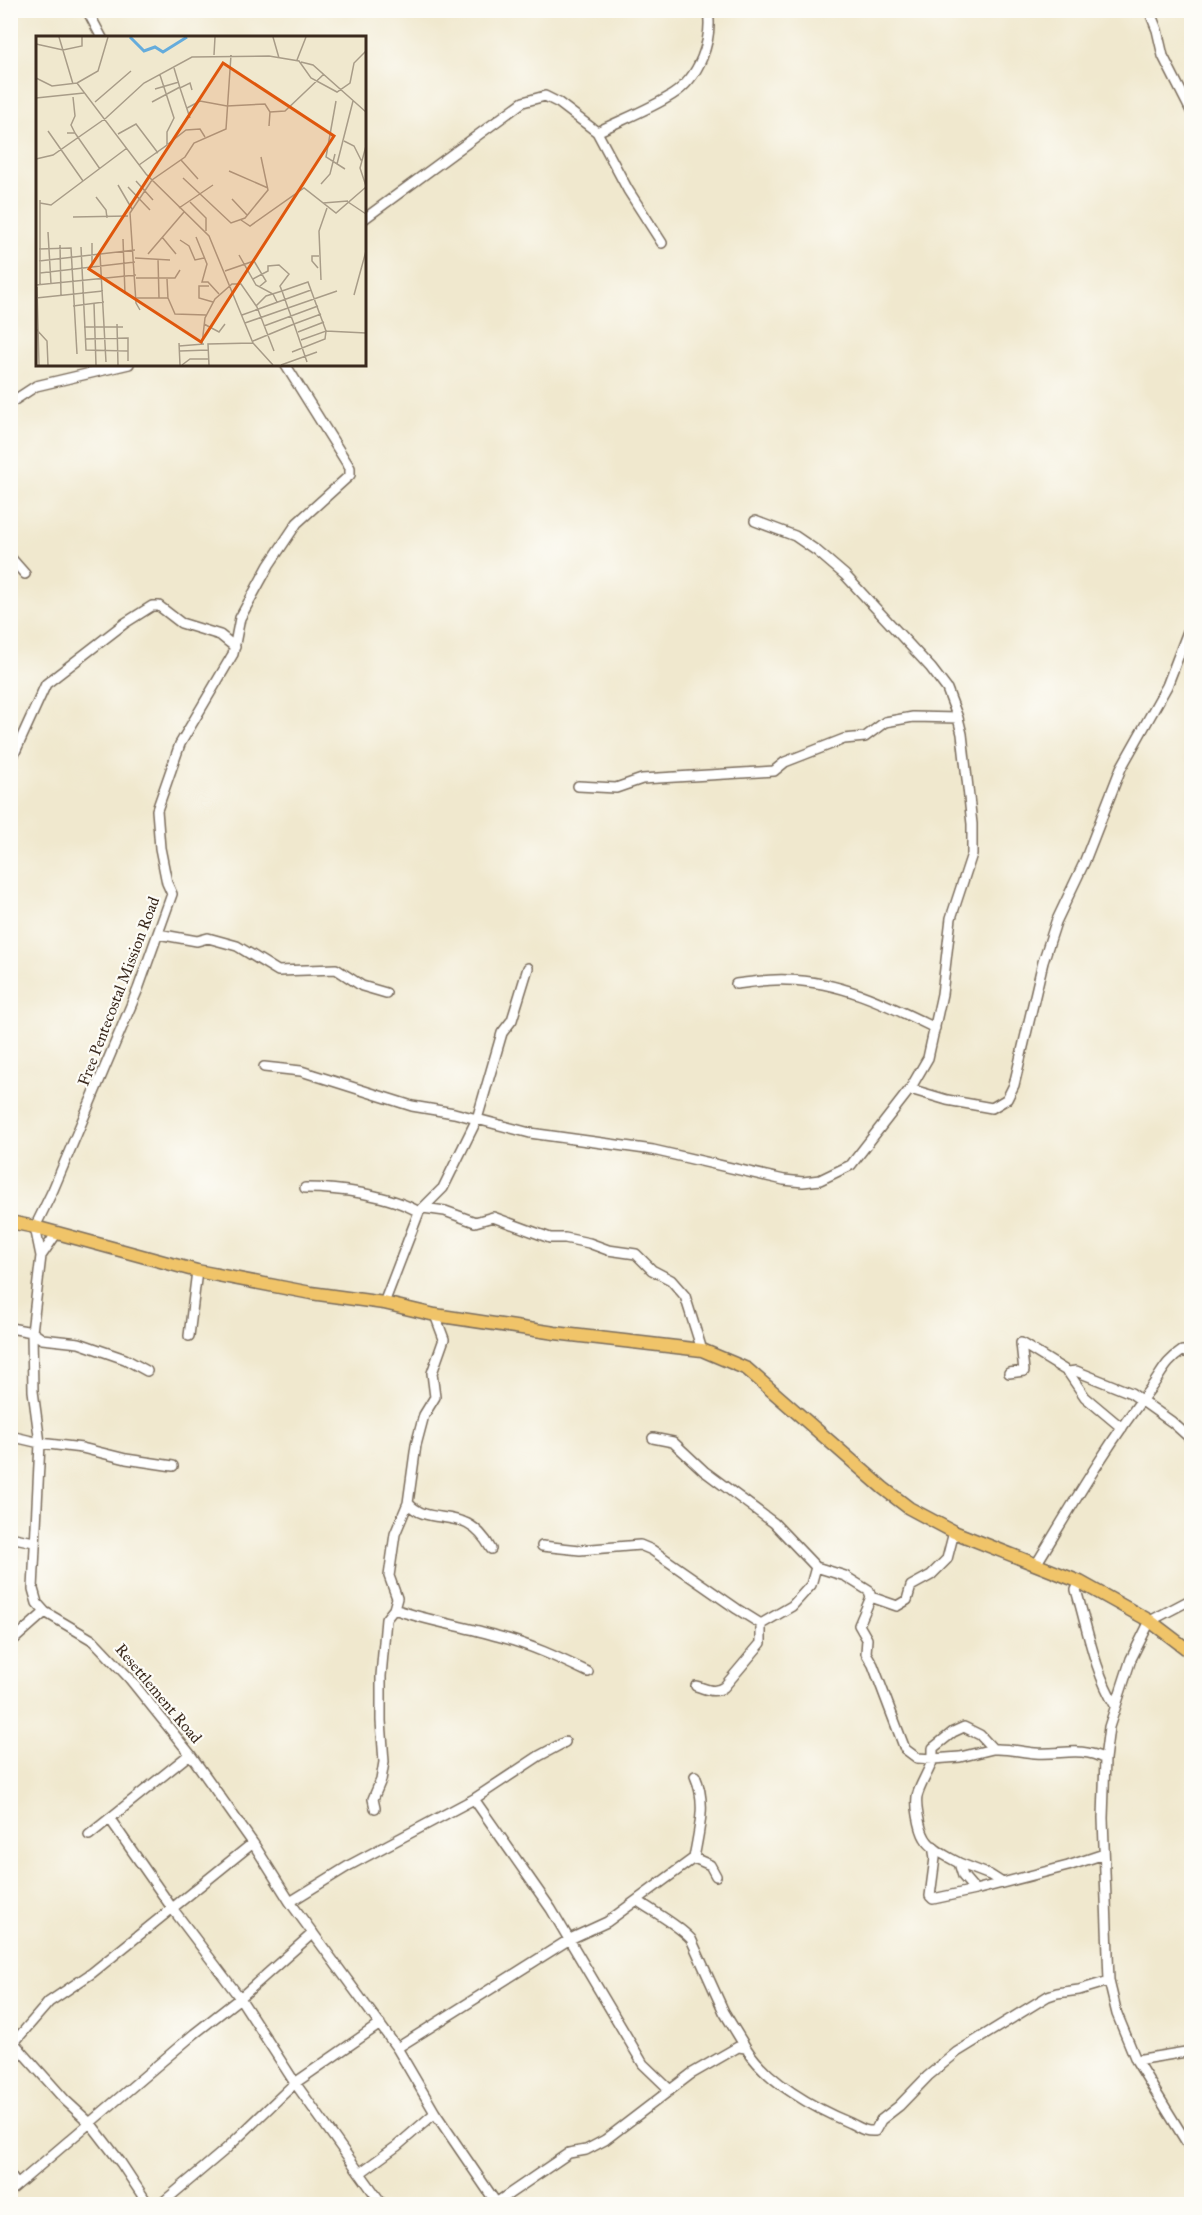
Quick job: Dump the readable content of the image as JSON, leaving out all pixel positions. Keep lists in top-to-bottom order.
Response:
{
  "streets": {
    "street": ["Free Pentecostal Mission Road", "Resettlement Road"]
  }
}
